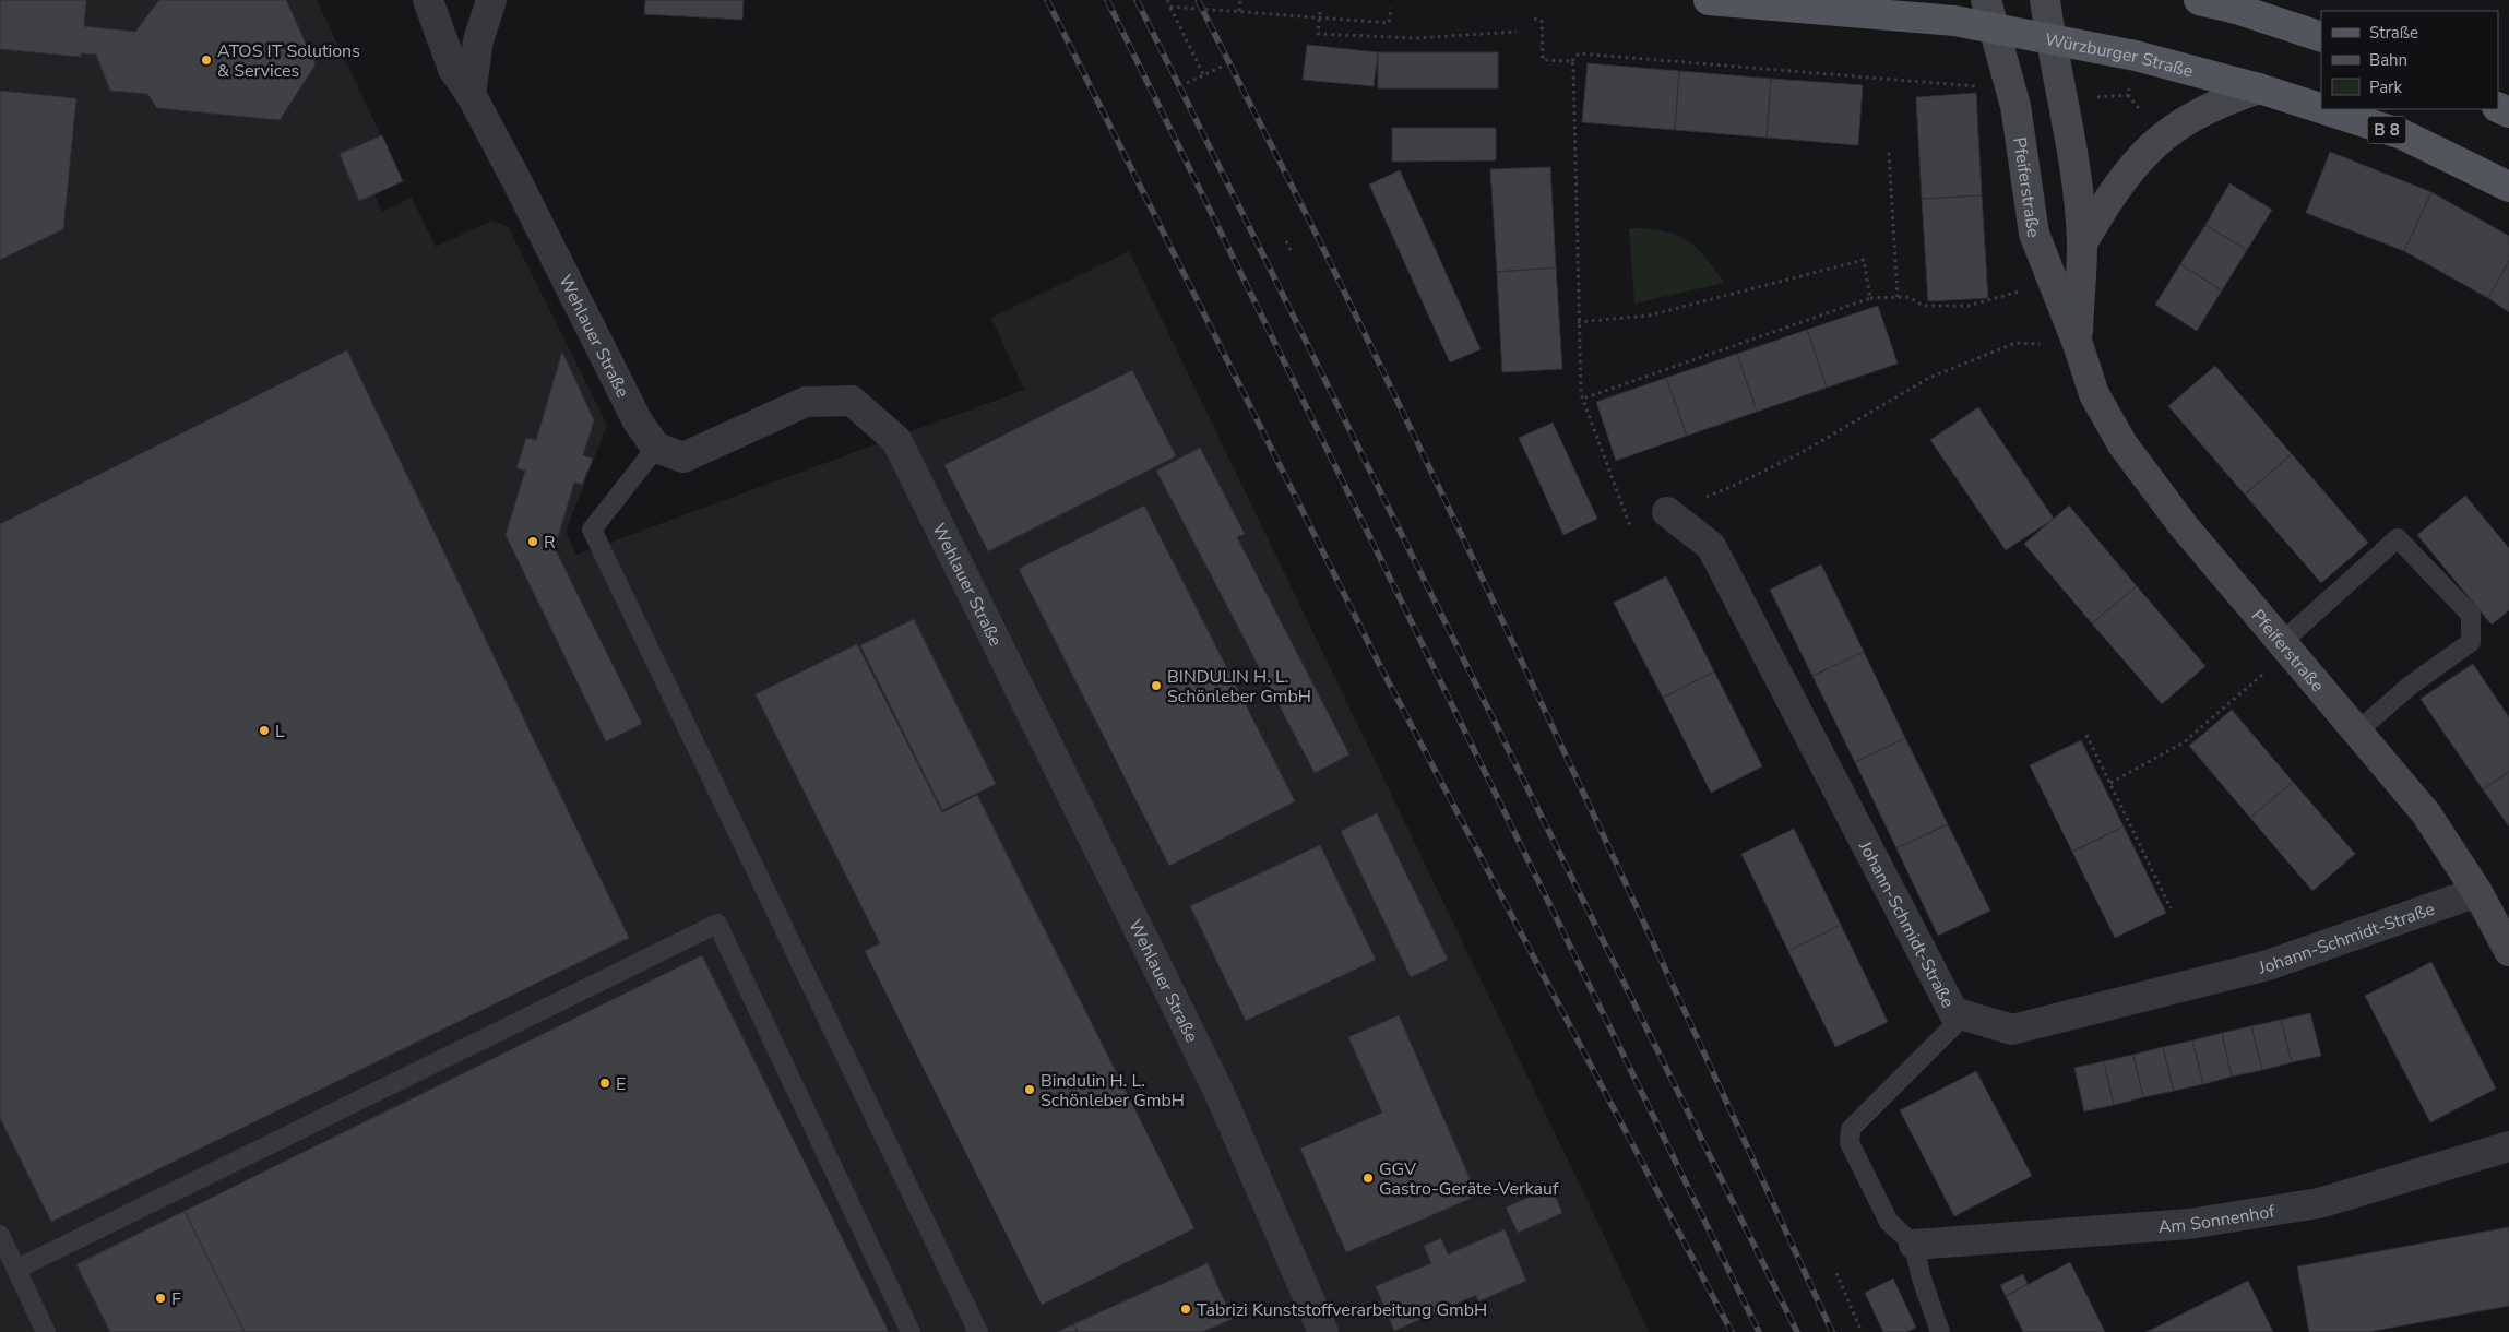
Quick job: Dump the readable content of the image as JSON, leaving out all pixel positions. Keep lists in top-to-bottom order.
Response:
{
  "streets": {
    "main road": ["Würzburger Straße", "B 8"],
    "street": [
      "Pfeiferstraße",
      "Wehlauer Straße",
      "Johann-Schmidt-Straße",
      "Am Sonnenhof"
    ]
  },
  "crossings": [
    ["Würzburger Straße", "Pfeiferstraße"],
    ["Pfeiferstraße", "Johann-Schmidt-Straße"]
  ],
  "places": [
    "ATOS IT Solutions & Services",
    "R",
    "BINDULIN H. L. Schönleber GmbH",
    "L",
    "E",
    "Bindulin H. L. Schönleber GmbH",
    "GGV Gastro-Geräte-Verkauf",
    "F",
    "Tabrizi Kunststoffverarbeitung GmbH"
  ],
  "legend": ["Straße", "Bahn", "Park"]
}
